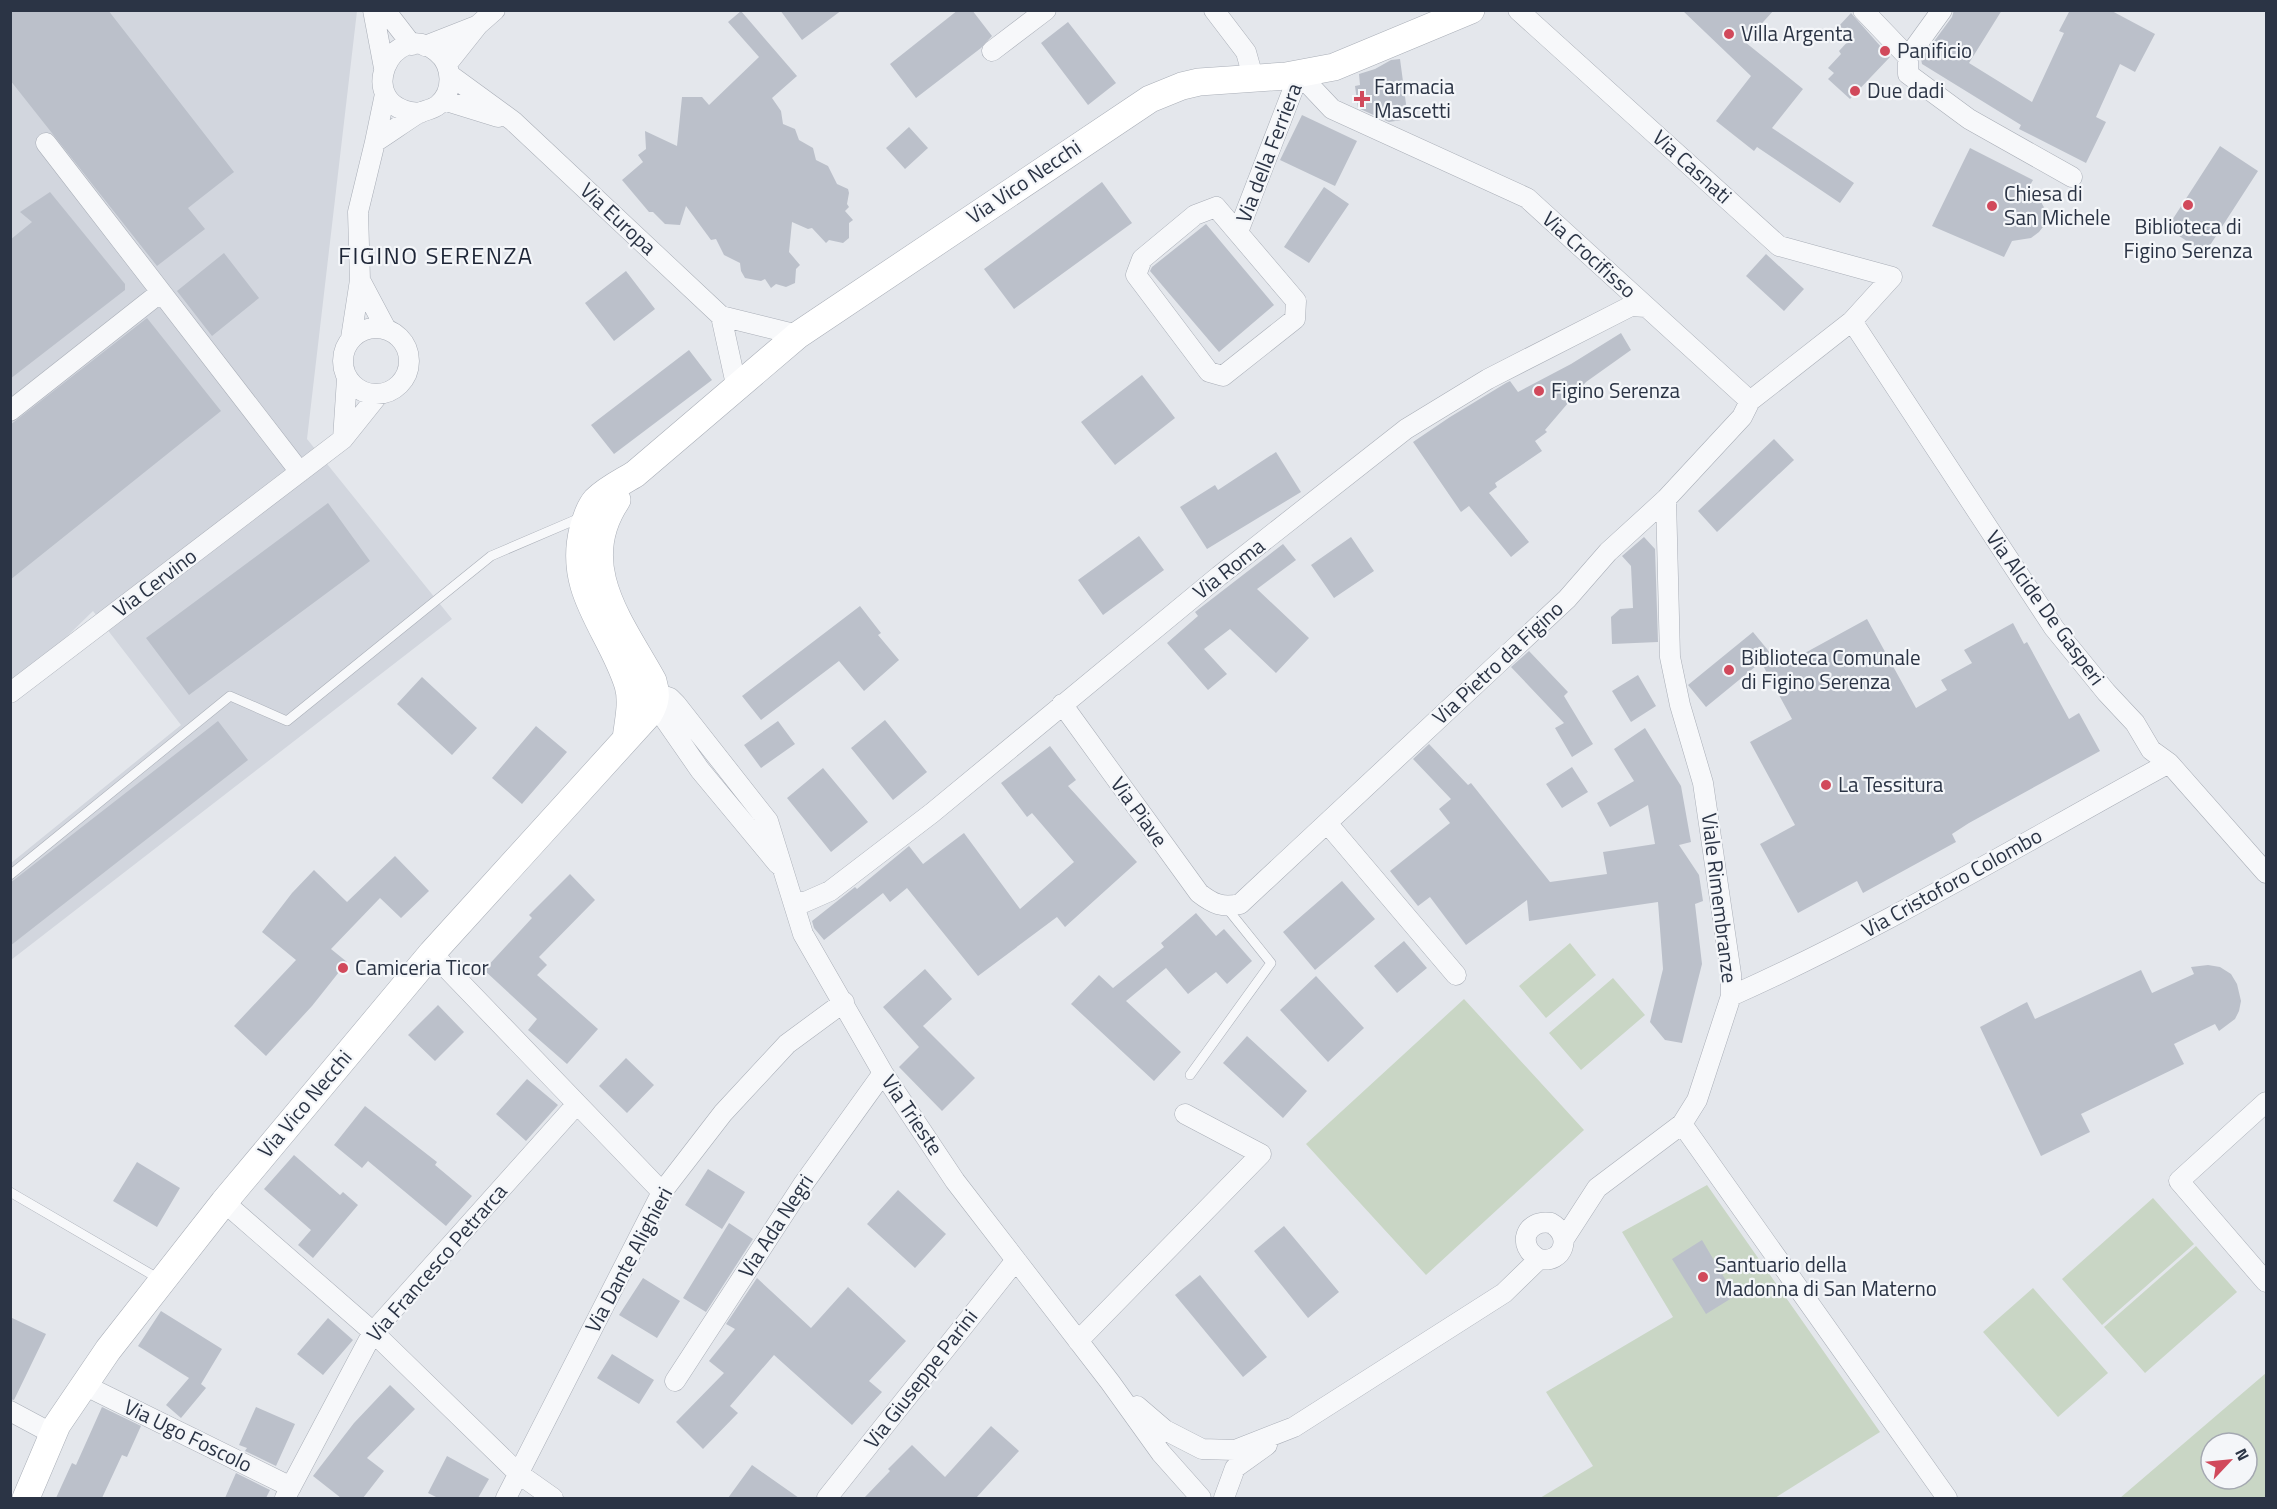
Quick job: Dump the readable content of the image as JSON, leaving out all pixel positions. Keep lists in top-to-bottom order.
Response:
{
  "streets": {
    "street": [
      "Via della Ferriera",
      "Via Casnati",
      "Via Vico Necchi",
      "Via Europa",
      "Via Crocifisso",
      "Via Roma",
      "Via Cervino",
      "Via Alcide De Gasperi",
      "Via Pietro da Figino",
      "Via Piave",
      "Via Cristoforo Colombo",
      "Viale Rimembranze",
      "Via Trieste",
      "Via Ada Negri",
      "Via Dante Alighieri",
      "Via Francesco Petrarca",
      "Via Giuseppe Parini",
      "Via Ugo Foscolo"
    ]
  },
  "crossings": [
    ["Via della Ferriera", "Via Vico Necchi"],
    ["Via della Ferriera", "Via Crocifisso"],
    ["Via Casnati", "Via Alcide De Gasperi"],
    ["Via Vico Necchi", "Via Europa"],
    ["Via Vico Necchi", "Via Crocifisso"],
    ["Via Vico Necchi", "Via Trieste"],
    ["Via Vico Necchi", "Via Ugo Foscolo"],
    ["Via Europa", "Via Cervino"],
    ["Via Crocifisso", "Via Roma"],
    ["Via Crocifisso", "Via Pietro da Figino"],
    ["Via Roma", "Via Piave"],
    ["Via Roma", "Via Trieste"],
    ["Via Alcide De Gasperi", "Via Cristoforo Colombo"],
    ["Via Pietro da Figino", "Viale Rimembranze"],
    ["Via Cristoforo Colombo", "Viale Rimembranze"],
    ["Via Trieste", "Via Ada Negri"],
    ["Via Trieste", "Via Dante Alighieri"],
    ["Via Trieste", "Via Giuseppe Parini"],
    ["Via Francesco Petrarca", "Via Ugo Foscolo"]
  ],
  "districts": ["FIGINO SERENZA"],
  "places": {
    "other": [
      "Villa Argenta",
      "Panificio",
      "Due dadi",
      "Biblioteca di Figino Serenza",
      "Chiesa di San Michele",
      "Figino Serenza",
      "Biblioteca Comunale di Figino Serenza",
      "La Tessitura",
      "Camiceria Ticor",
      "Santuario della Madonna di San Materno"
    ],
    "health": ["Farmacia Mascetti"]
  },
  "north": "top right"
}
